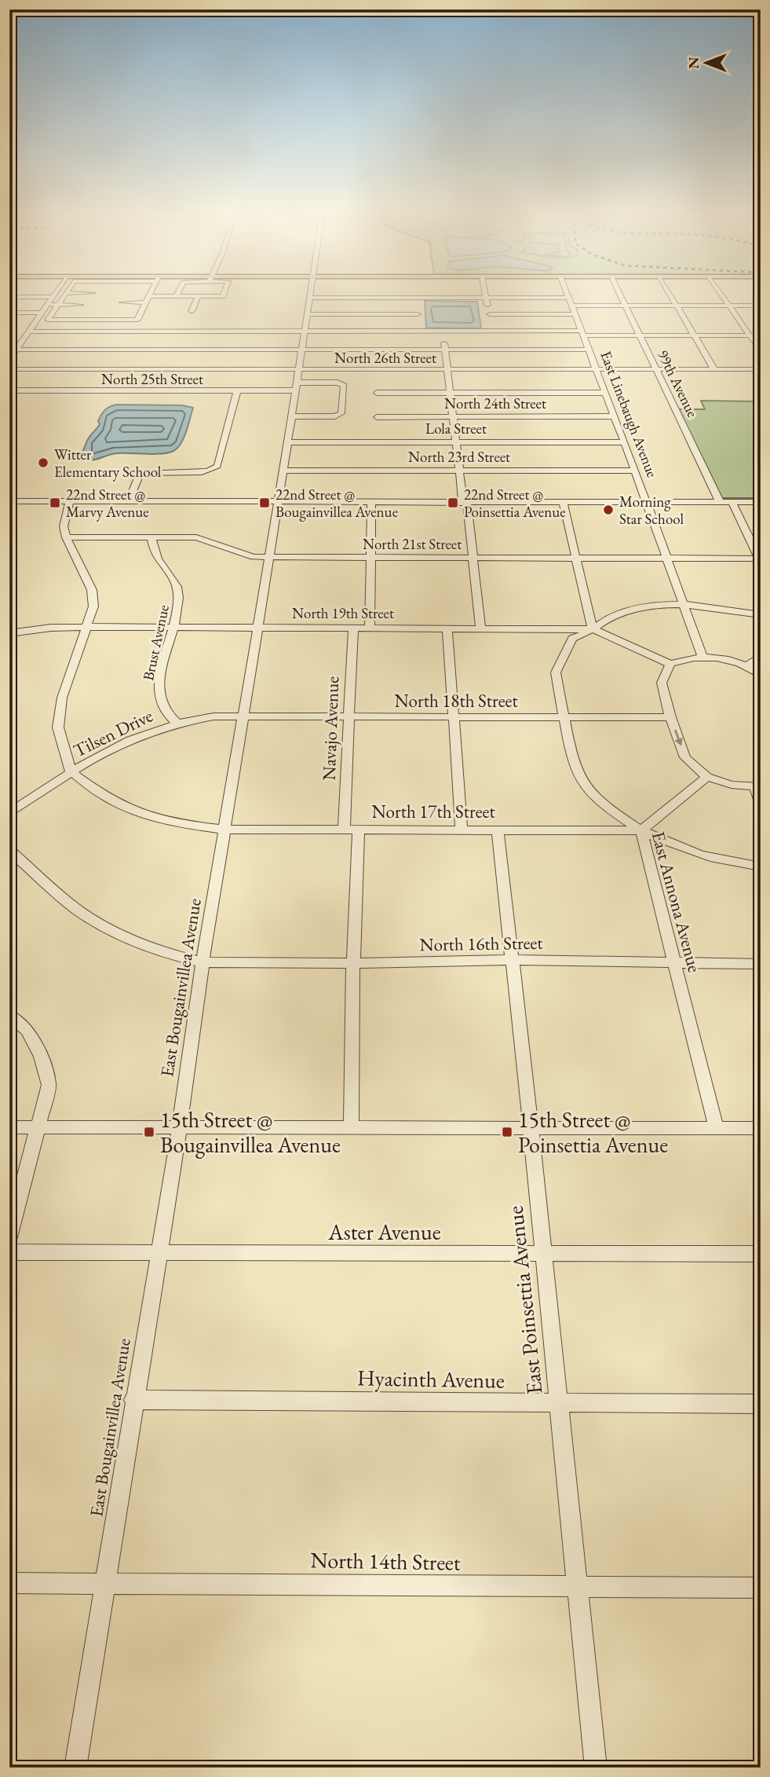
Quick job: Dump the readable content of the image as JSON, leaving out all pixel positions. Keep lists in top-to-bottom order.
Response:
{
  "streets": {
    "street": [
      "North 26th Street",
      "North 25th Street",
      "99th Avenue",
      "North 24th Street",
      "East Linebaugh Avenue",
      "Lola Street",
      "North 23rd Street",
      "North 21st Street",
      "North 19th Street",
      "Brust Avenue",
      "North 18th Street",
      "Navajo Avenue",
      "Tilsen Drive",
      "North 17th Street",
      "East Annona Avenue",
      "North 16th Street",
      "East Bougainvillea Avenue",
      "Aster Avenue",
      "East Poinsettia Avenue",
      "Hyacinth Avenue",
      "North 14th Street"
    ]
  },
  "crossings": [
    ["North 26th Street", "99th Avenue"],
    ["North 26th Street", "East Linebaugh Avenue"],
    ["North 26th Street", "East Bougainvillea Avenue"],
    ["North 25th Street", "East Bougainvillea Avenue"],
    ["North 24th Street", "East Linebaugh Avenue"],
    ["East Linebaugh Avenue", "Lola Street"],
    ["East Linebaugh Avenue", "North 23rd Street"],
    ["East Linebaugh Avenue", "North 21st Street"],
    ["East Linebaugh Avenue", "East Annona Avenue"],
    ["Lola Street", "East Bougainvillea Avenue"],
    ["North 23rd Street", "East Bougainvillea Avenue"],
    ["North 21st Street", "Brust Avenue"],
    ["North 21st Street", "East Bougainvillea Avenue"],
    ["North 19th Street", "Brust Avenue"],
    ["North 19th Street", "Navajo Avenue"],
    ["North 19th Street", "East Annona Avenue"],
    ["North 19th Street", "East Bougainvillea Avenue"],
    ["Brust Avenue", "Tilsen Drive"],
    ["North 18th Street", "Navajo Avenue"],
    ["North 18th Street", "Tilsen Drive"],
    ["North 18th Street", "East Annona Avenue"],
    ["North 18th Street", "East Bougainvillea Avenue"],
    ["Navajo Avenue", "North 17th Street"],
    ["Tilsen Drive", "North 17th Street"],
    ["Tilsen Drive", "East Bougainvillea Avenue"],
    ["North 17th Street", "East Annona Avenue"],
    ["North 17th Street", "East Bougainvillea Avenue"],
    ["North 17th Street", "East Poinsettia Avenue"],
    ["East Annona Avenue", "North 16th Street"],
    ["North 16th Street", "East Bougainvillea Avenue"],
    ["North 16th Street", "East Poinsettia Avenue"],
    ["East Bougainvillea Avenue", "Aster Avenue"],
    ["East Bougainvillea Avenue", "Hyacinth Avenue"],
    ["East Bougainvillea Avenue", "North 14th Street"],
    ["Aster Avenue", "East Poinsettia Avenue"],
    ["East Poinsettia Avenue", "Hyacinth Avenue"],
    ["East Poinsettia Avenue", "North 14th Street"]
  ],
  "places": {
    "other": ["Witter Elementary School", "Morning Star School"],
    "transit": [
      "22nd Street @ Marvy Avenue",
      "22nd Street @ Bougainvillea Avenue",
      "22nd Street @ Poinsettia Avenue",
      "15th Street @ Bougainvillea Avenue",
      "15th Street @ Poinsettia Avenue"
    ]
  },
  "north": "left"
}
